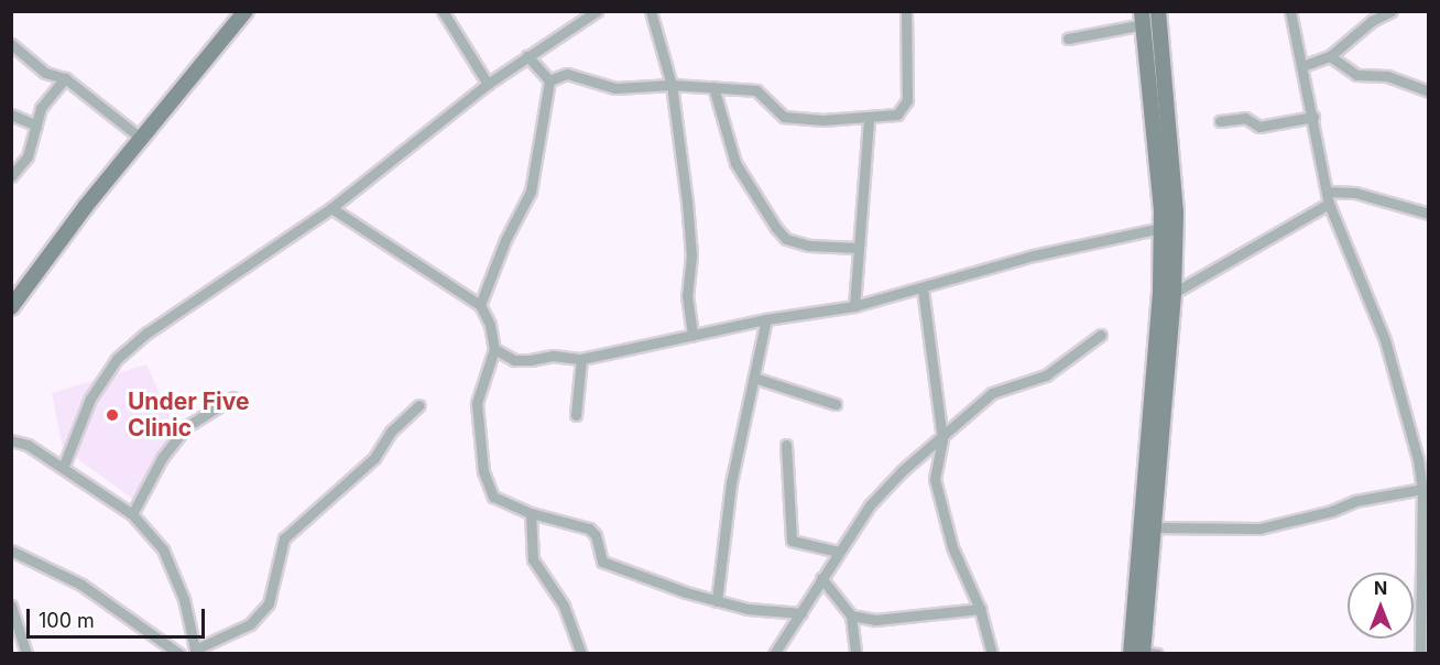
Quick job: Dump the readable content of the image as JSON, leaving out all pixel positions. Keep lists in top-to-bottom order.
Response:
{
  "places": ["Under Five Clinic"],
  "scale_bar": "100 m",
  "north": "top"
}
